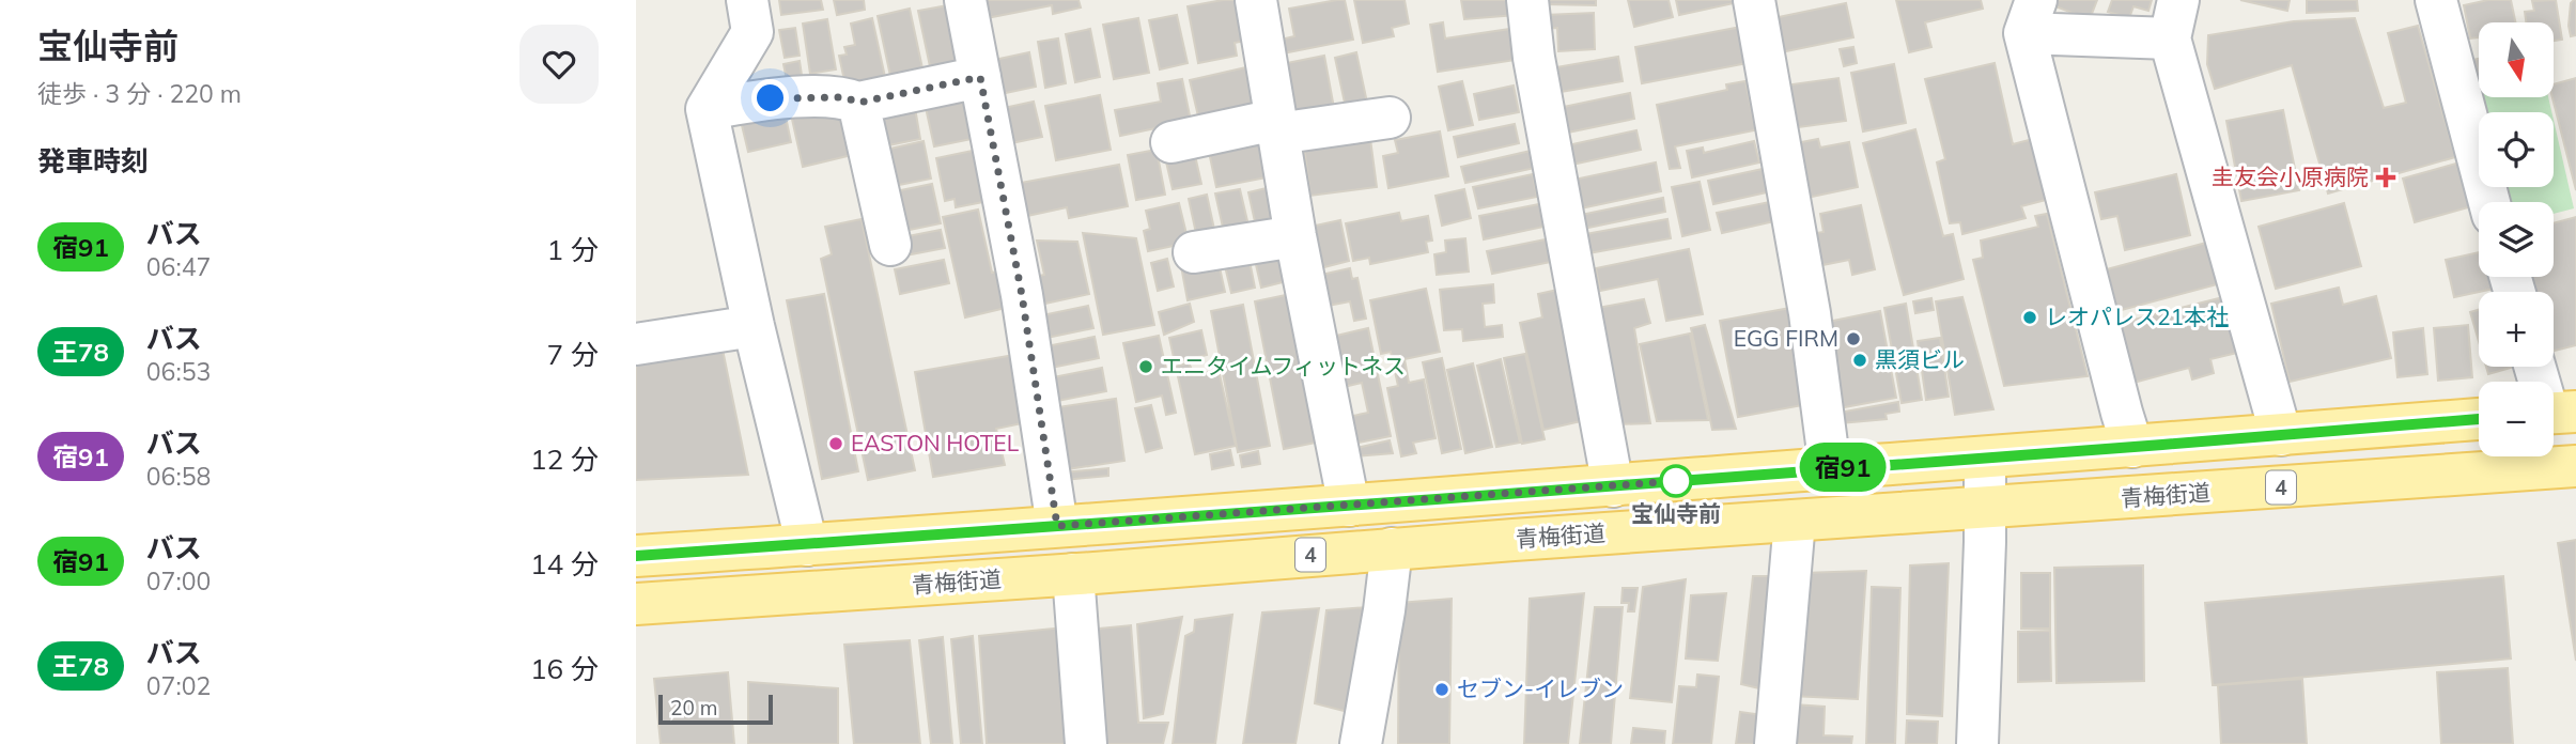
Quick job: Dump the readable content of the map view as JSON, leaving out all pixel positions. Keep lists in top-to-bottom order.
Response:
{
  "streets": {
    "main road": ["4", "青梅街道"]
  },
  "places": {
    "health": ["圭友会小原病院"],
    "other": [
      "レオパレス21本社",
      "EGG FIRM",
      "黒須ビル",
      "エニタイムフィットネス",
      "EASTON HOTEL",
      "宝仙寺前",
      "セブン-イレブン"
    ]
  },
  "lines": ["bus line 宿91"],
  "scale_bar": "20 m",
  "north": "bottom",
  "page": {
    "heading": [
      ["宝仙寺前", "徒歩 · 3 分 · 220 m"],
      "発車時刻"
    ],
    "on_map": "宿91",
    "map_buttons": ["+", "−"],
    "list": [
      {
        "mark": "宿91",
        "name": "バス",
        "note": "06:47",
        "value": "1 分"
      },
      {
        "mark": "王78",
        "name": "バス",
        "note": "06:53",
        "value": "7 分"
      },
      {
        "mark": "宿91",
        "name": "バス",
        "note": "06:58",
        "value": "12 分"
      },
      {
        "mark": "宿91",
        "name": "バス",
        "note": "07:00",
        "value": "14 分"
      },
      {
        "mark": "王78",
        "name": "バス",
        "note": "07:02",
        "value": "16 分"
      }
    ],
    "scale": "20 m"
  }
}
